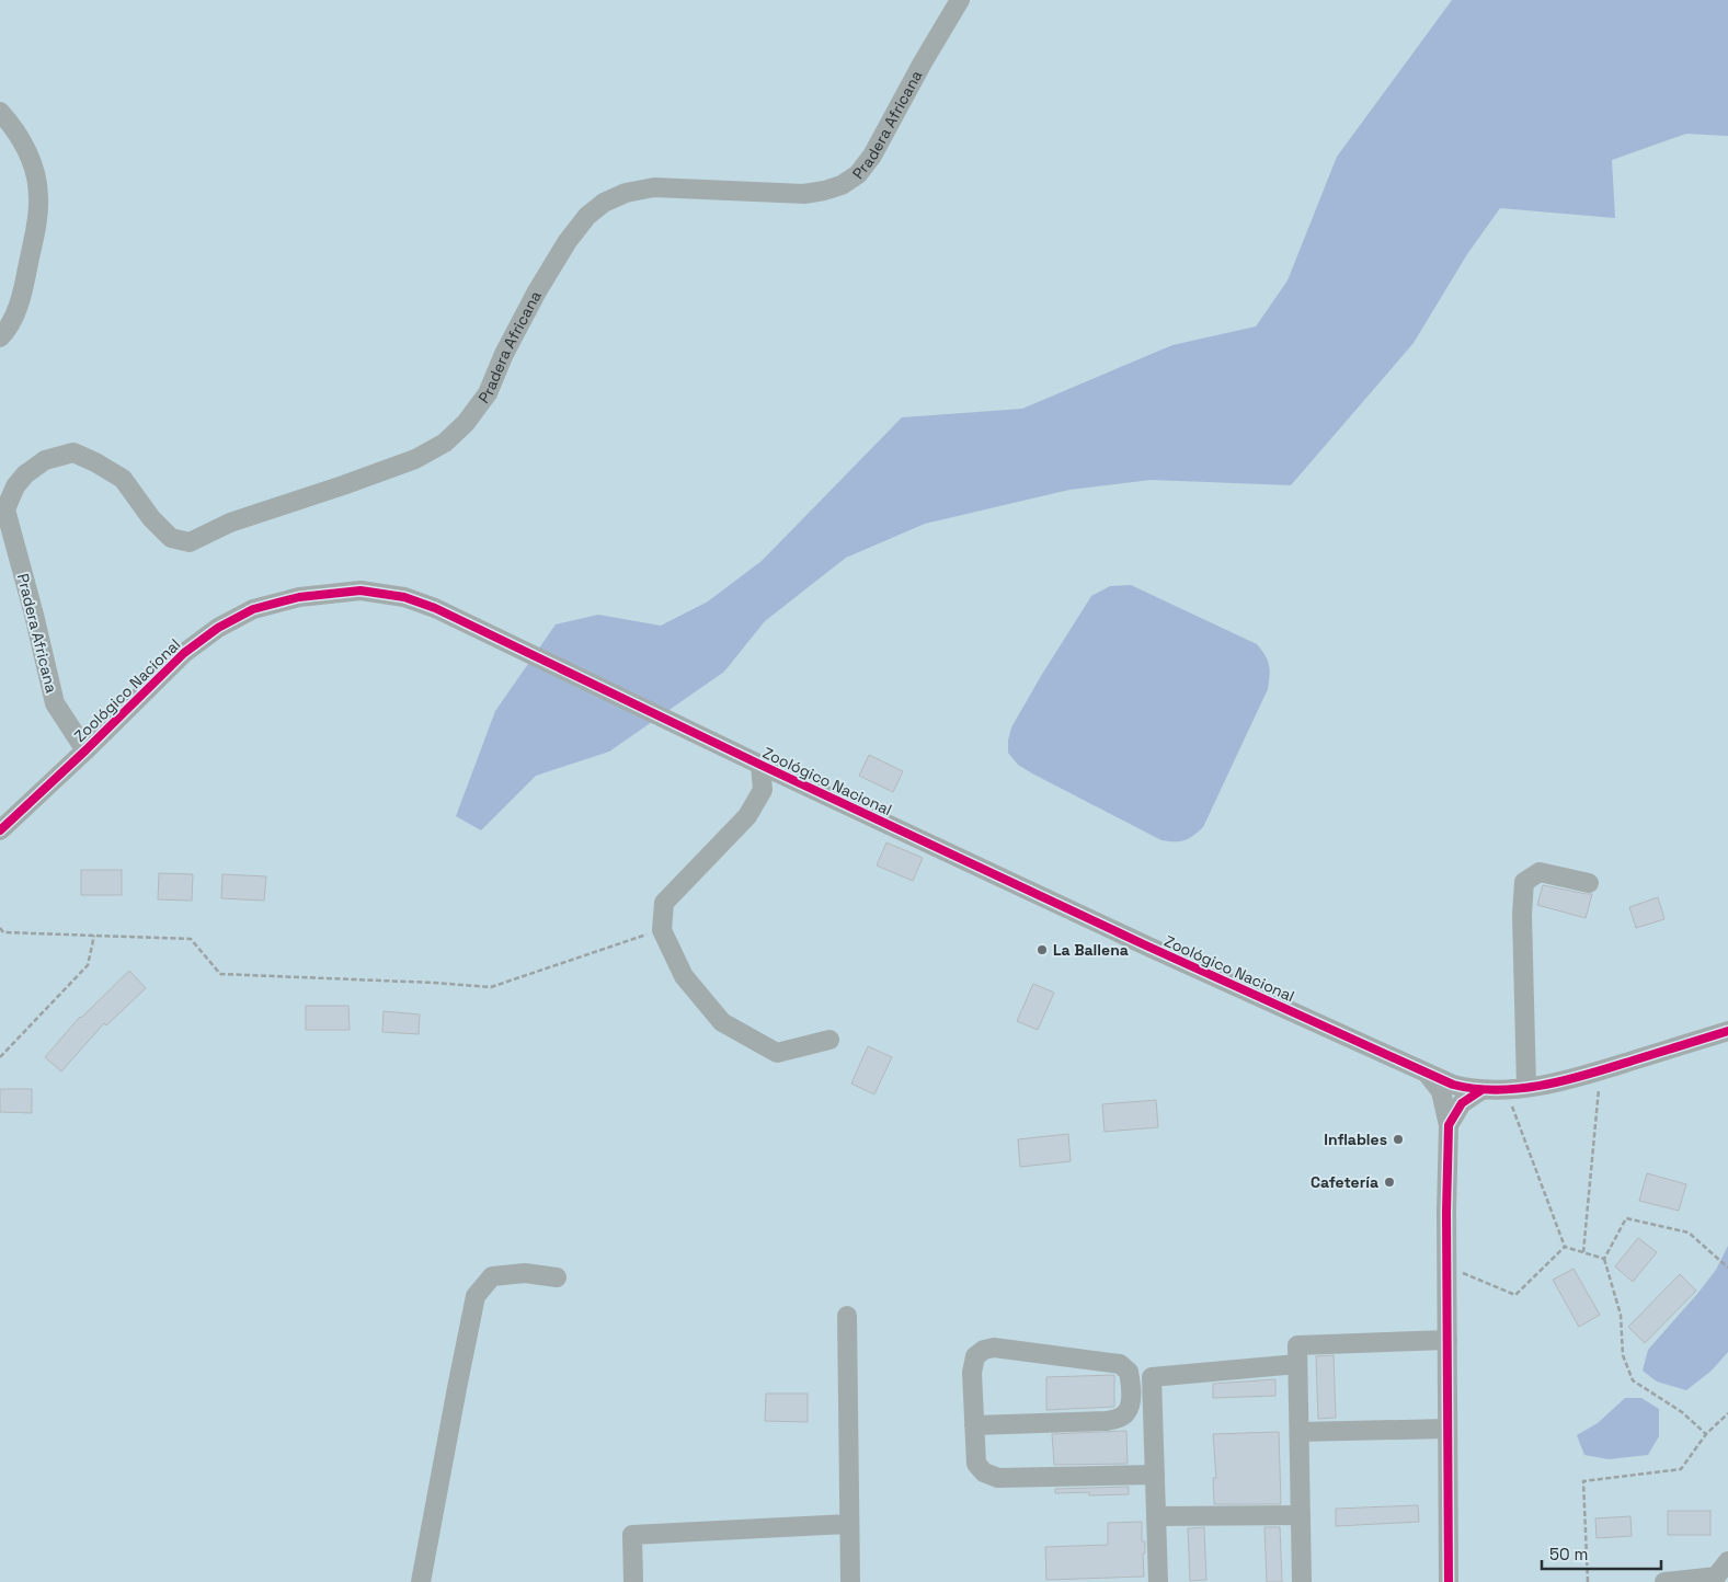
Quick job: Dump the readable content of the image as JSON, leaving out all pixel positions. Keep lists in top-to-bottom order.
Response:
{
  "streets": {
    "street": ["Pradera Africana", "Zoológico Nacional"]
  },
  "crossings": [
    ["Pradera Africana", "Zoológico Nacional"]
  ],
  "places": ["La Ballena", "Inflables", "Cafetería"],
  "scale_bar": "50 m"
}
